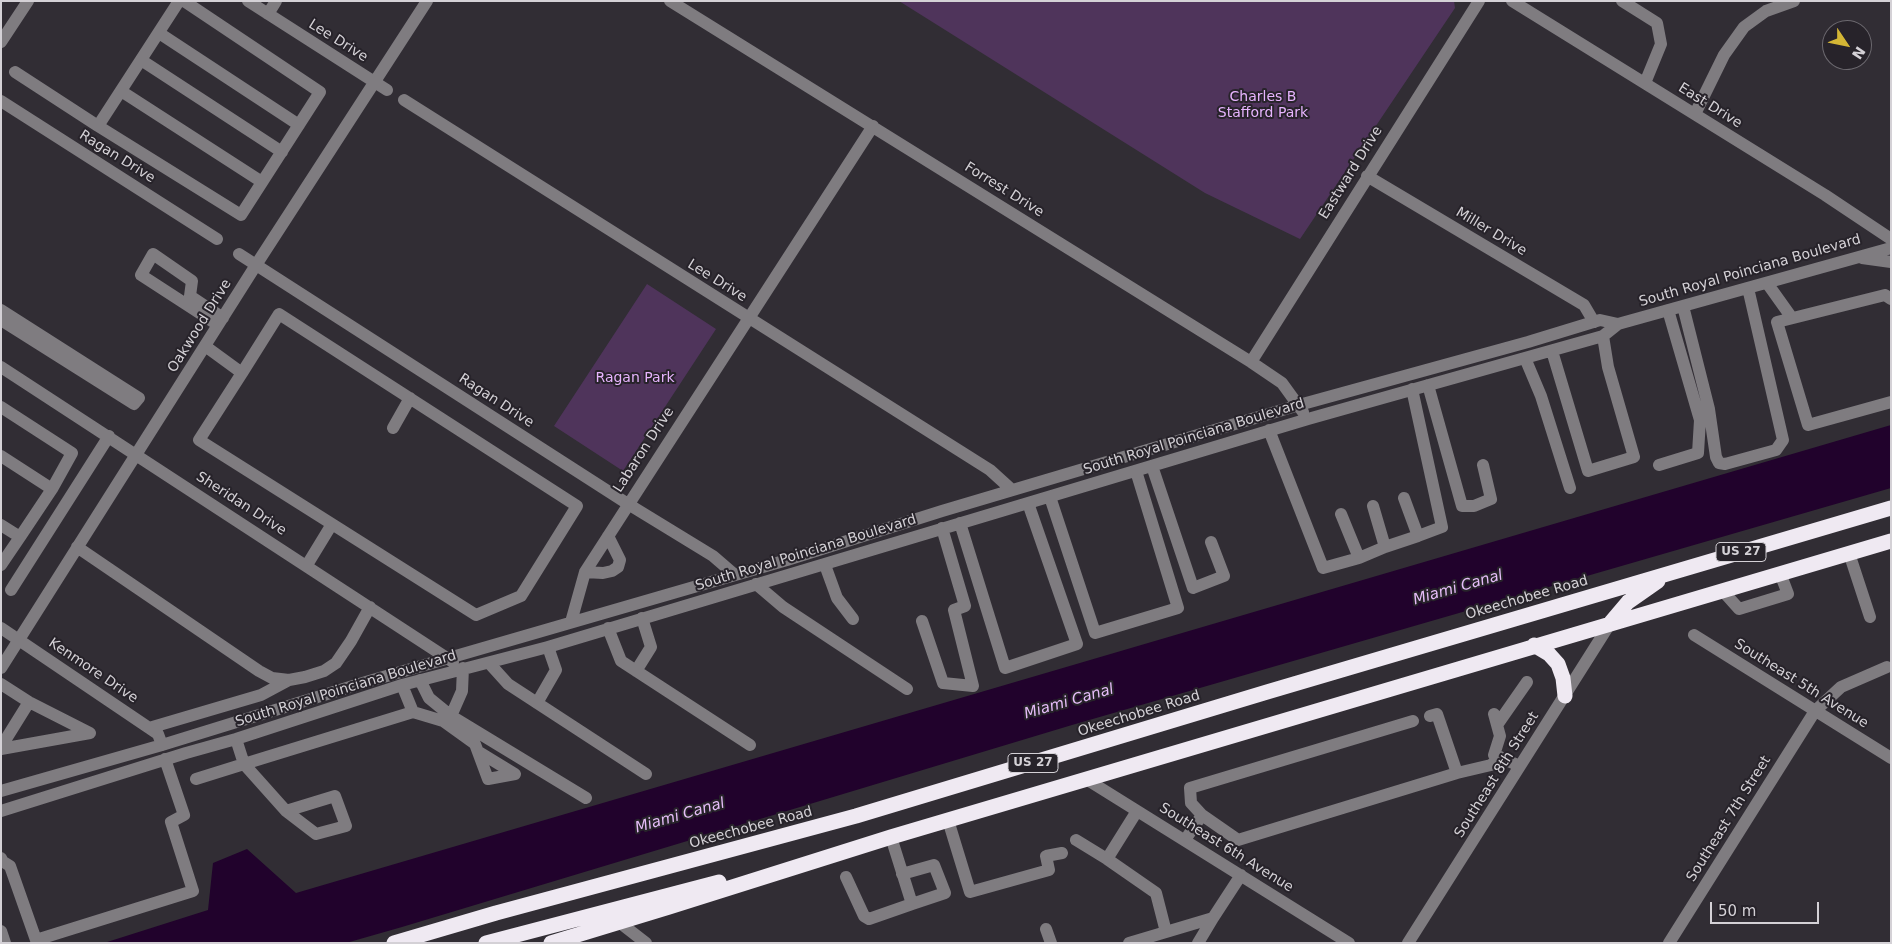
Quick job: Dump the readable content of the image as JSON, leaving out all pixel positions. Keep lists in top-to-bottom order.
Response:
{
  "streets": {
    "highway": ["US 27", "Okeechobee Road"],
    "street": [
      "Lee Drive",
      "East Drive",
      "Ragan Drive",
      "Eastward Drive",
      "Forrest Drive",
      "Miller Drive",
      "South Royal Poinciana Boulevard",
      "Oakwood Drive",
      "Labaron Drive",
      "Sheridan Drive",
      "Kenmore Drive",
      "Southeast 5th Avenue",
      "Southeast 8th Street",
      "Southeast 7th Street",
      "Southeast 6th Avenue"
    ]
  },
  "crossings": [
    ["Lee Drive", "South Royal Poinciana Boulevard"],
    ["Lee Drive", "Oakwood Drive"],
    ["Lee Drive", "Labaron Drive"],
    ["Ragan Drive", "South Royal Poinciana Boulevard"],
    ["Ragan Drive", "Oakwood Drive"],
    ["Ragan Drive", "Labaron Drive"],
    ["Eastward Drive", "Forrest Drive"],
    ["Eastward Drive", "Miller Drive"],
    ["Forrest Drive", "South Royal Poinciana Boulevard"],
    ["Forrest Drive", "Labaron Drive"],
    ["Miller Drive", "South Royal Poinciana Boulevard"],
    ["South Royal Poinciana Boulevard", "Labaron Drive"],
    ["South Royal Poinciana Boulevard", "Sheridan Drive"],
    ["South Royal Poinciana Boulevard", "Kenmore Drive"],
    ["Oakwood Drive", "Sheridan Drive"],
    ["Oakwood Drive", "Kenmore Drive"],
    ["US 27", "Southeast 8th Street"],
    ["US 27", "Southeast 6th Avenue"],
    ["Southeast 5th Avenue", "Southeast 7th Street"]
  ],
  "water": ["Miami Canal"],
  "parks": ["Charles B Stafford Park", "Ragan Park"],
  "scale_bar": "50 m",
  "north": "bottom right"
}
